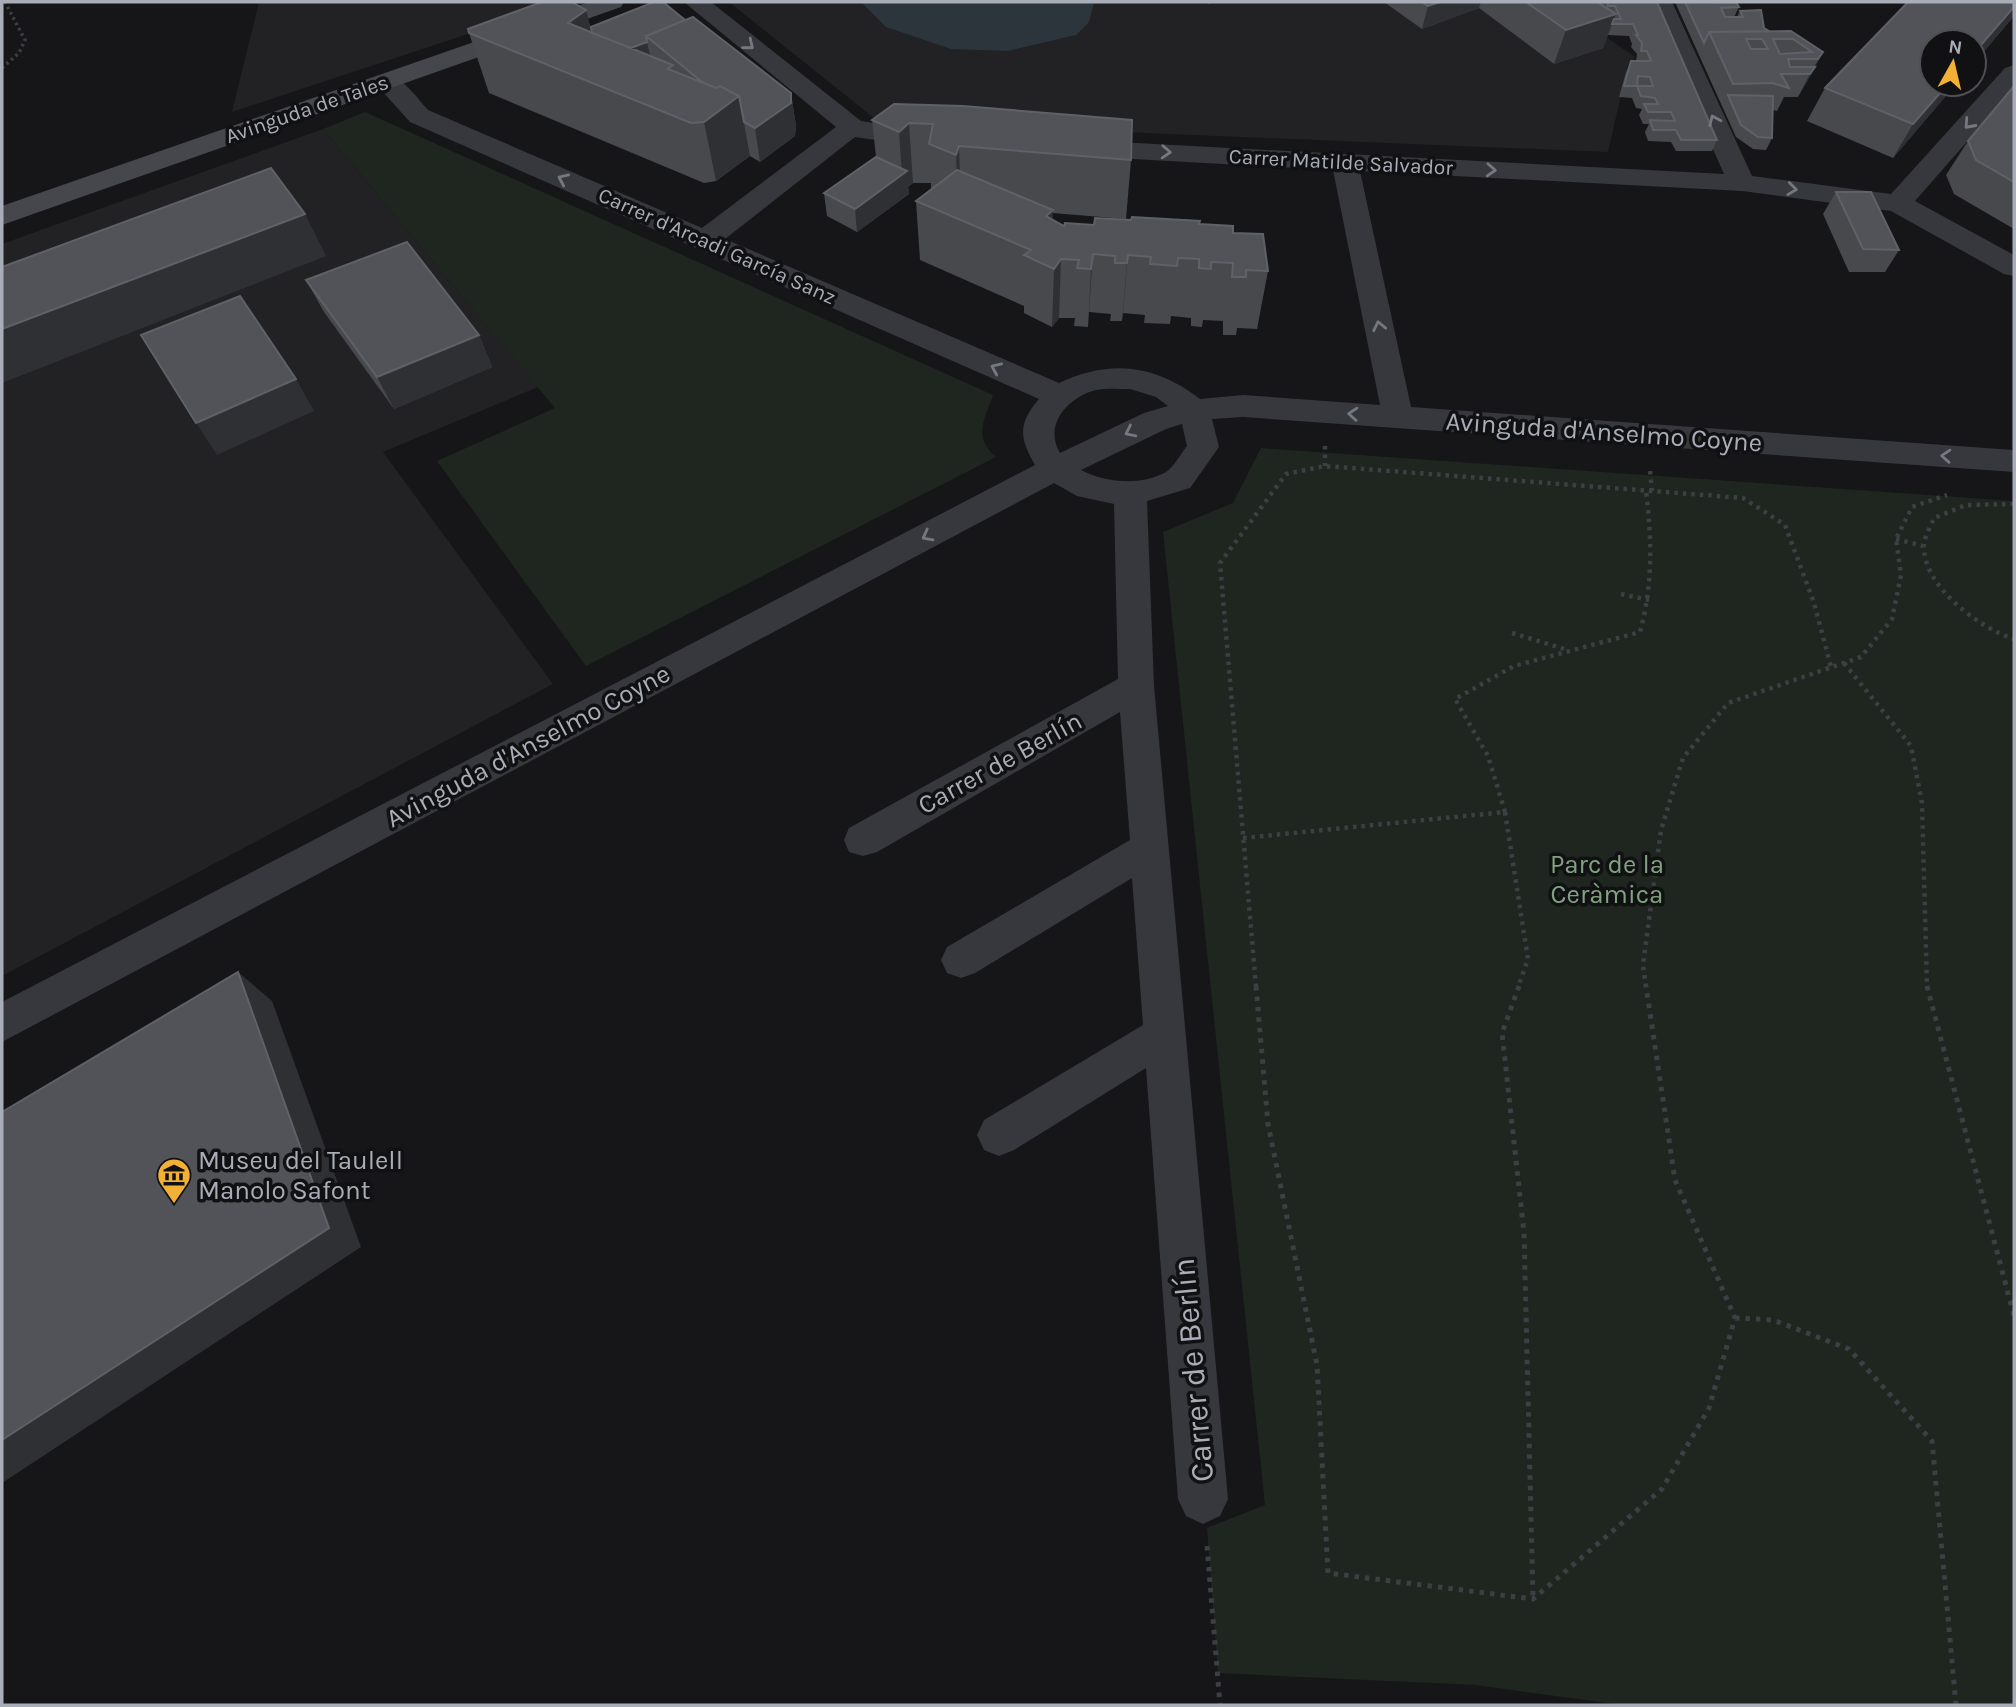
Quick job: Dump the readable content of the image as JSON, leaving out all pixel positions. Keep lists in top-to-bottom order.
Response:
{
  "streets": {
    "main road": ["Avinguda de Tales"],
    "street": [
      "Carrer Matilde Salvador",
      "Carrer d'Arcadi García Sanz",
      "Avinguda d'Anselmo Coyne",
      "Carrer de Berlín"
    ]
  },
  "crossings": [
    ["Avinguda de Tales", "Carrer d'Arcadi García Sanz"]
  ],
  "one_way": ["Carrer Matilde Salvador", "Avinguda d'Anselmo Coyne"],
  "parks": ["Parc de la Ceràmica"],
  "places": {
    "museum": ["Museu del Taulell Manolo Safont"]
  },
  "north": "top"
}
